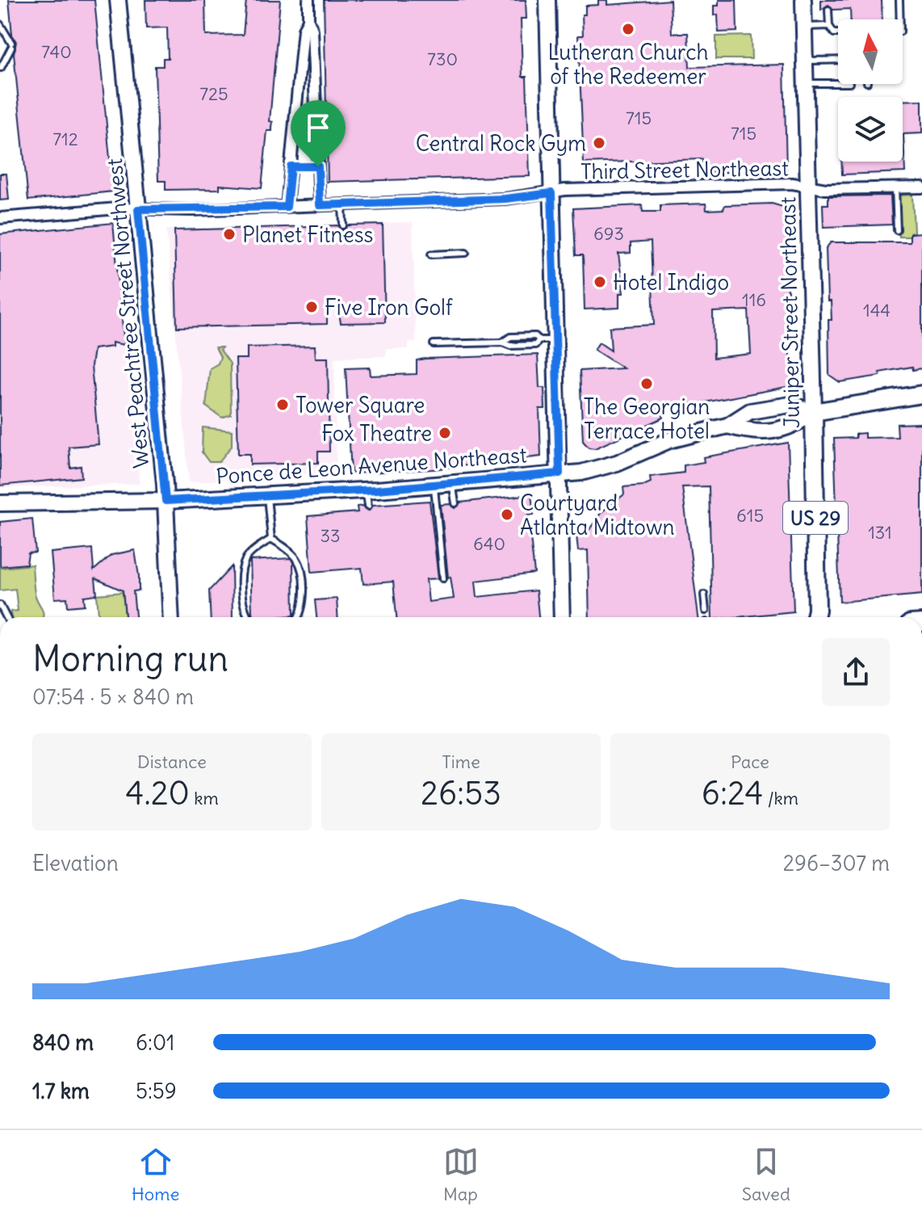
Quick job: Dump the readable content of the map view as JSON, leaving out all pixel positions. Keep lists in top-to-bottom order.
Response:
{
  "streets": {
    "main road": [
      "Juniper Street Northeast",
      "West Peachtree Street Northwest",
      "Ponce de Leon Avenue Northeast",
      "US 29"
    ],
    "street": ["Third Street Northeast"]
  },
  "crossings": [
    ["Third Street Northeast", "Juniper Street Northeast"],
    ["Third Street Northeast", "West Peachtree Street Northwest"],
    ["Juniper Street Northeast", "Ponce de Leon Avenue Northeast"],
    ["West Peachtree Street Northwest", "Ponce de Leon Avenue Northeast"]
  ],
  "places": [
    "Lutheran Church of the Redeemer",
    "Central Rock Gym",
    "Planet Fitness",
    "Hotel Indigo",
    "Five Iron Golf",
    "The Georgian Terrace Hotel",
    "Tower Square",
    "Fox Theatre",
    "Courtyard Atlanta Midtown"
  ],
  "house_numbers": [
    "740",
    "730",
    "725",
    "715",
    "715",
    "712",
    "693",
    "116",
    "144",
    "615",
    "131",
    "33",
    "640"
  ],
  "north": "top",
  "page": {
    "heading": ["Morning run", "07:54 · 5 × 840 m"],
    "stats": [
      ["Distance", "4.20 km"],
      ["Time", "26:53"],
      ["Pace", "6:24 /km"]
    ],
    "chart": ["Elevation", "296–307 m"],
    "list": [
      {
        "name": "840 m",
        "note": "6:01"
      },
      {
        "name": "1.7 km",
        "note": "5:59"
      }
    ],
    "tabs": ["Home", "Map", "Saved"]
  }
}
